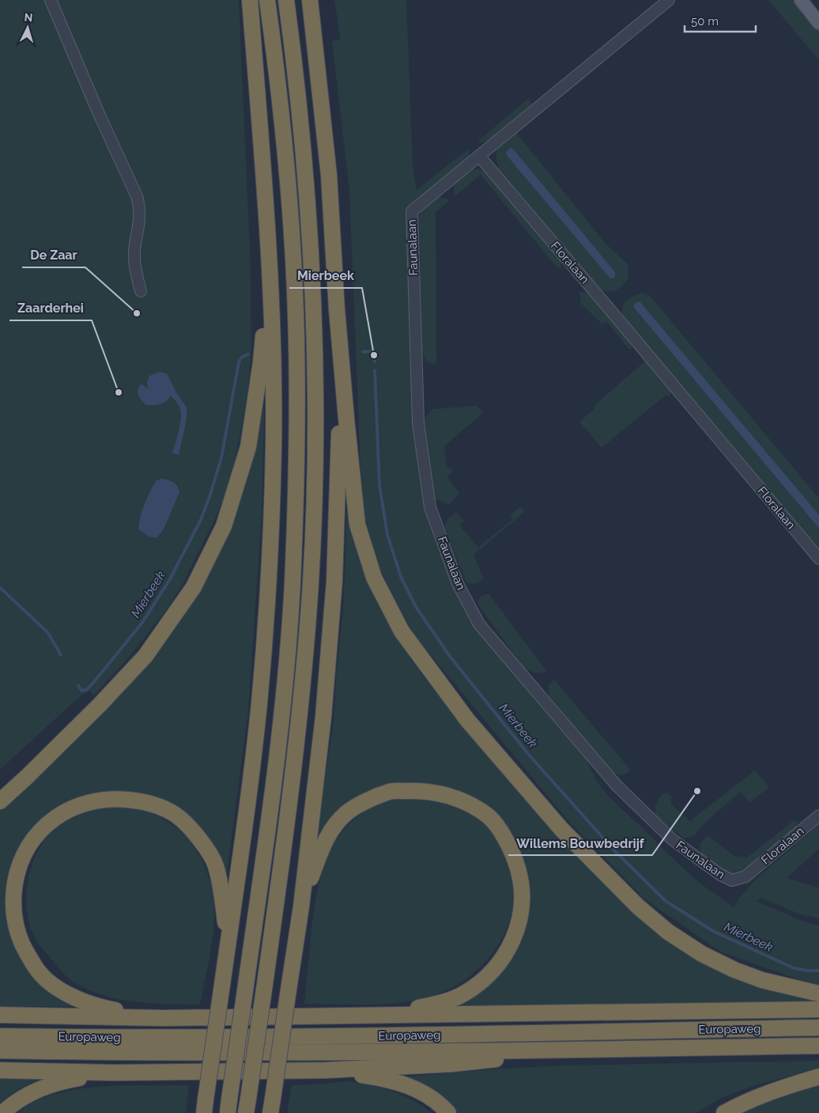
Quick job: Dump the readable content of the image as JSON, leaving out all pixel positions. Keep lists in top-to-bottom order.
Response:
{
  "streets": {
    "highway": ["Europaweg"],
    "street": ["Faunalaan", "Floralaan"]
  },
  "crossings": [
    ["Faunalaan", "Floralaan"]
  ],
  "water": ["Mierbeek"],
  "places": [
    "De Zaar",
    "Mierbeek",
    "Zaarderhei",
    "Willems Bouwbedrijf"
  ],
  "scale_bar": "50 m",
  "north": "top"
}
